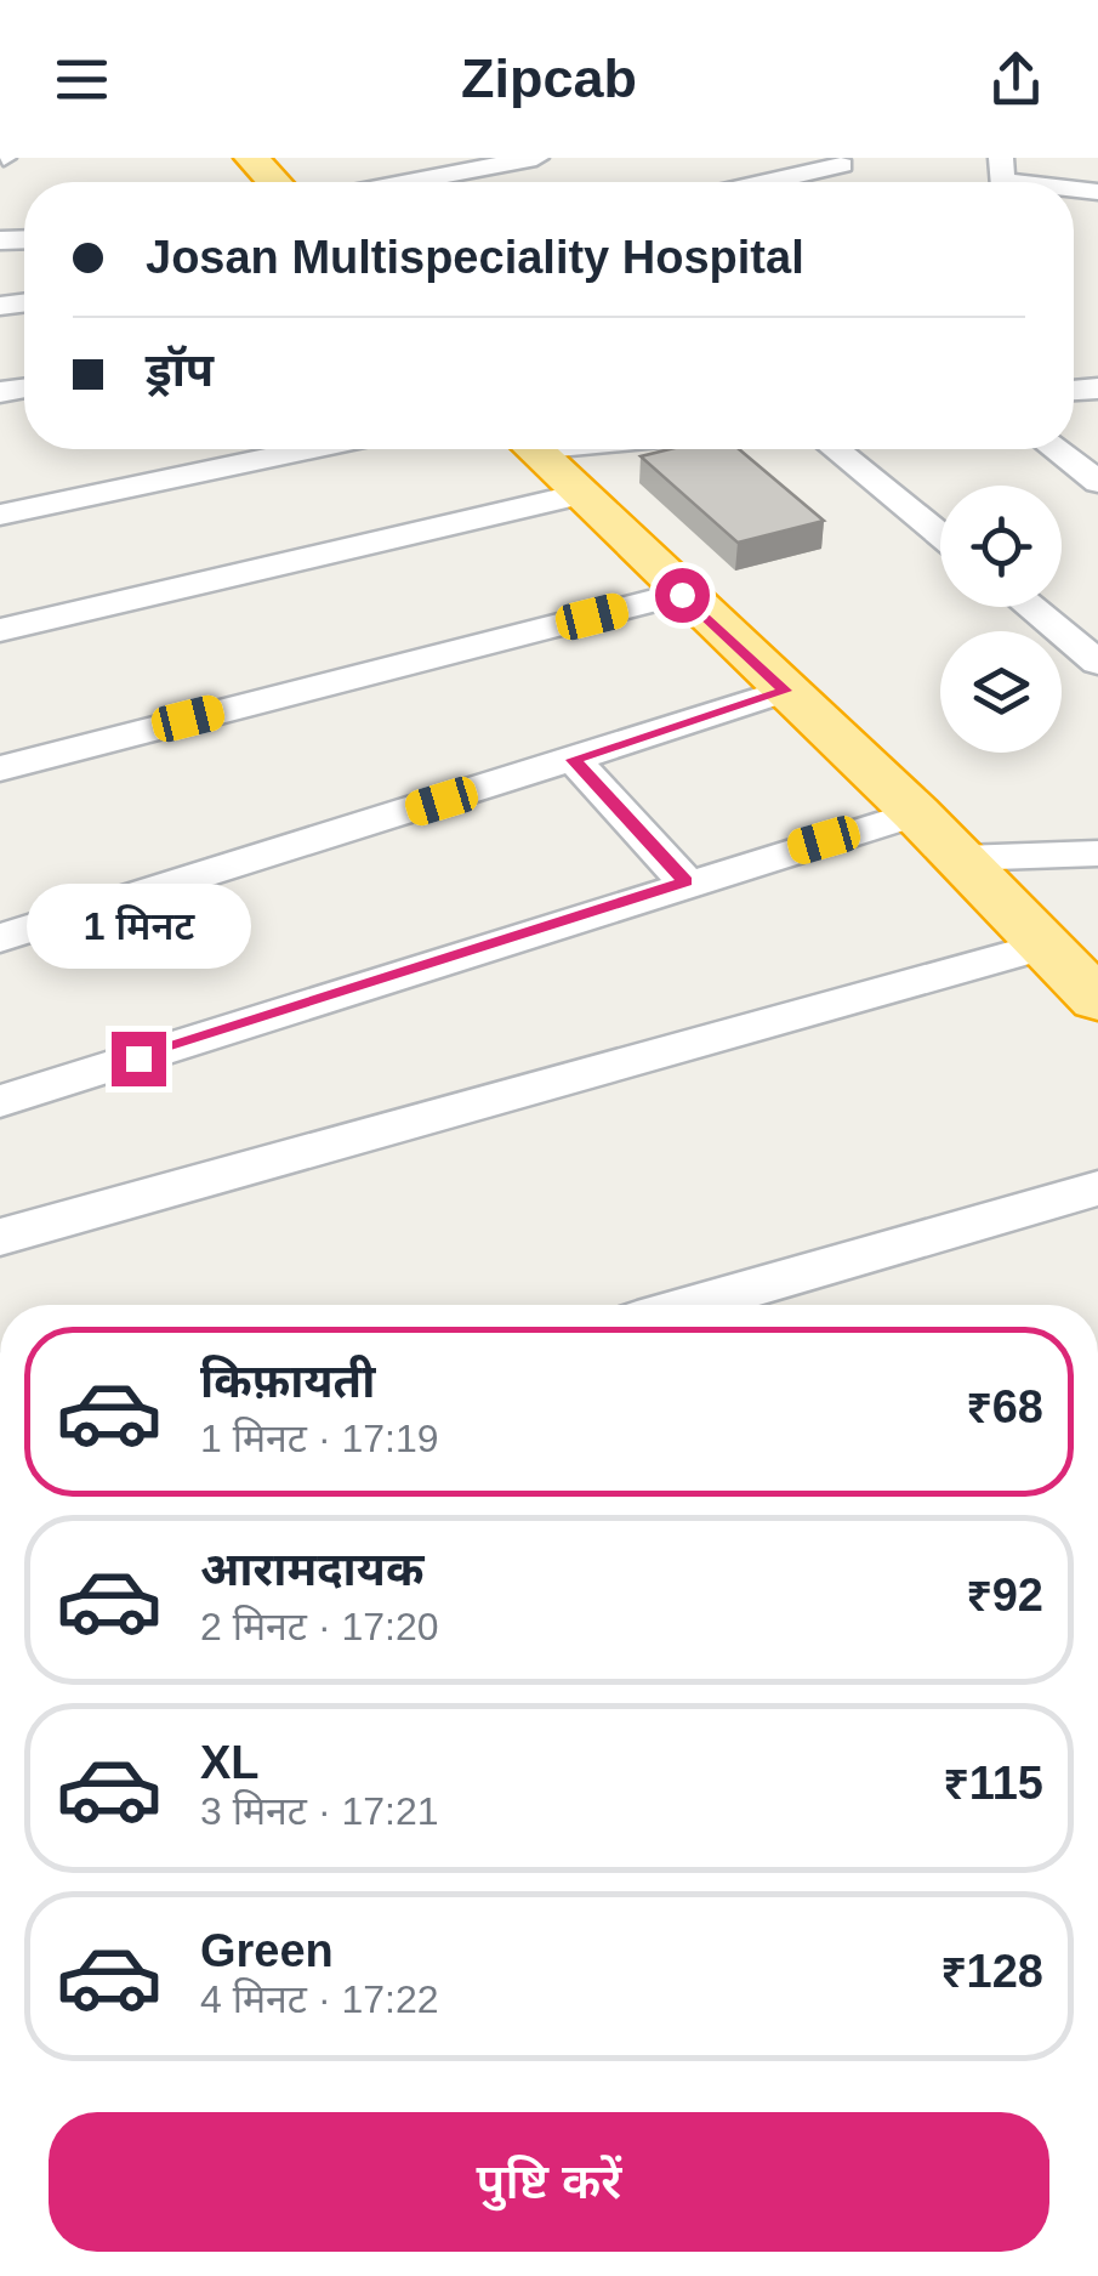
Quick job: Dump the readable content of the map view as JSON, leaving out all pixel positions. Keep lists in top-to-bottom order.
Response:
{
  "page": {
    "header": "Zipcab",
    "banner": ["Josan Multispeciality Hospital", "ड्रॉप"],
    "bubble": "1 मिनट",
    "list": [
      {
        "name": "किफ़ायती",
        "note": "1 मिनट · 17:19",
        "value": "₹68"
      },
      {
        "name": "आरामदायक",
        "note": "2 मिनट · 17:20",
        "value": "₹92"
      },
      {
        "name": "XL",
        "note": "3 मिनट · 17:21",
        "value": "₹115"
      },
      {
        "name": "Green",
        "note": "4 मिनट · 17:22",
        "value": "₹128"
      }
    ],
    "buttons": "पुष्टि करें"
  }
}
